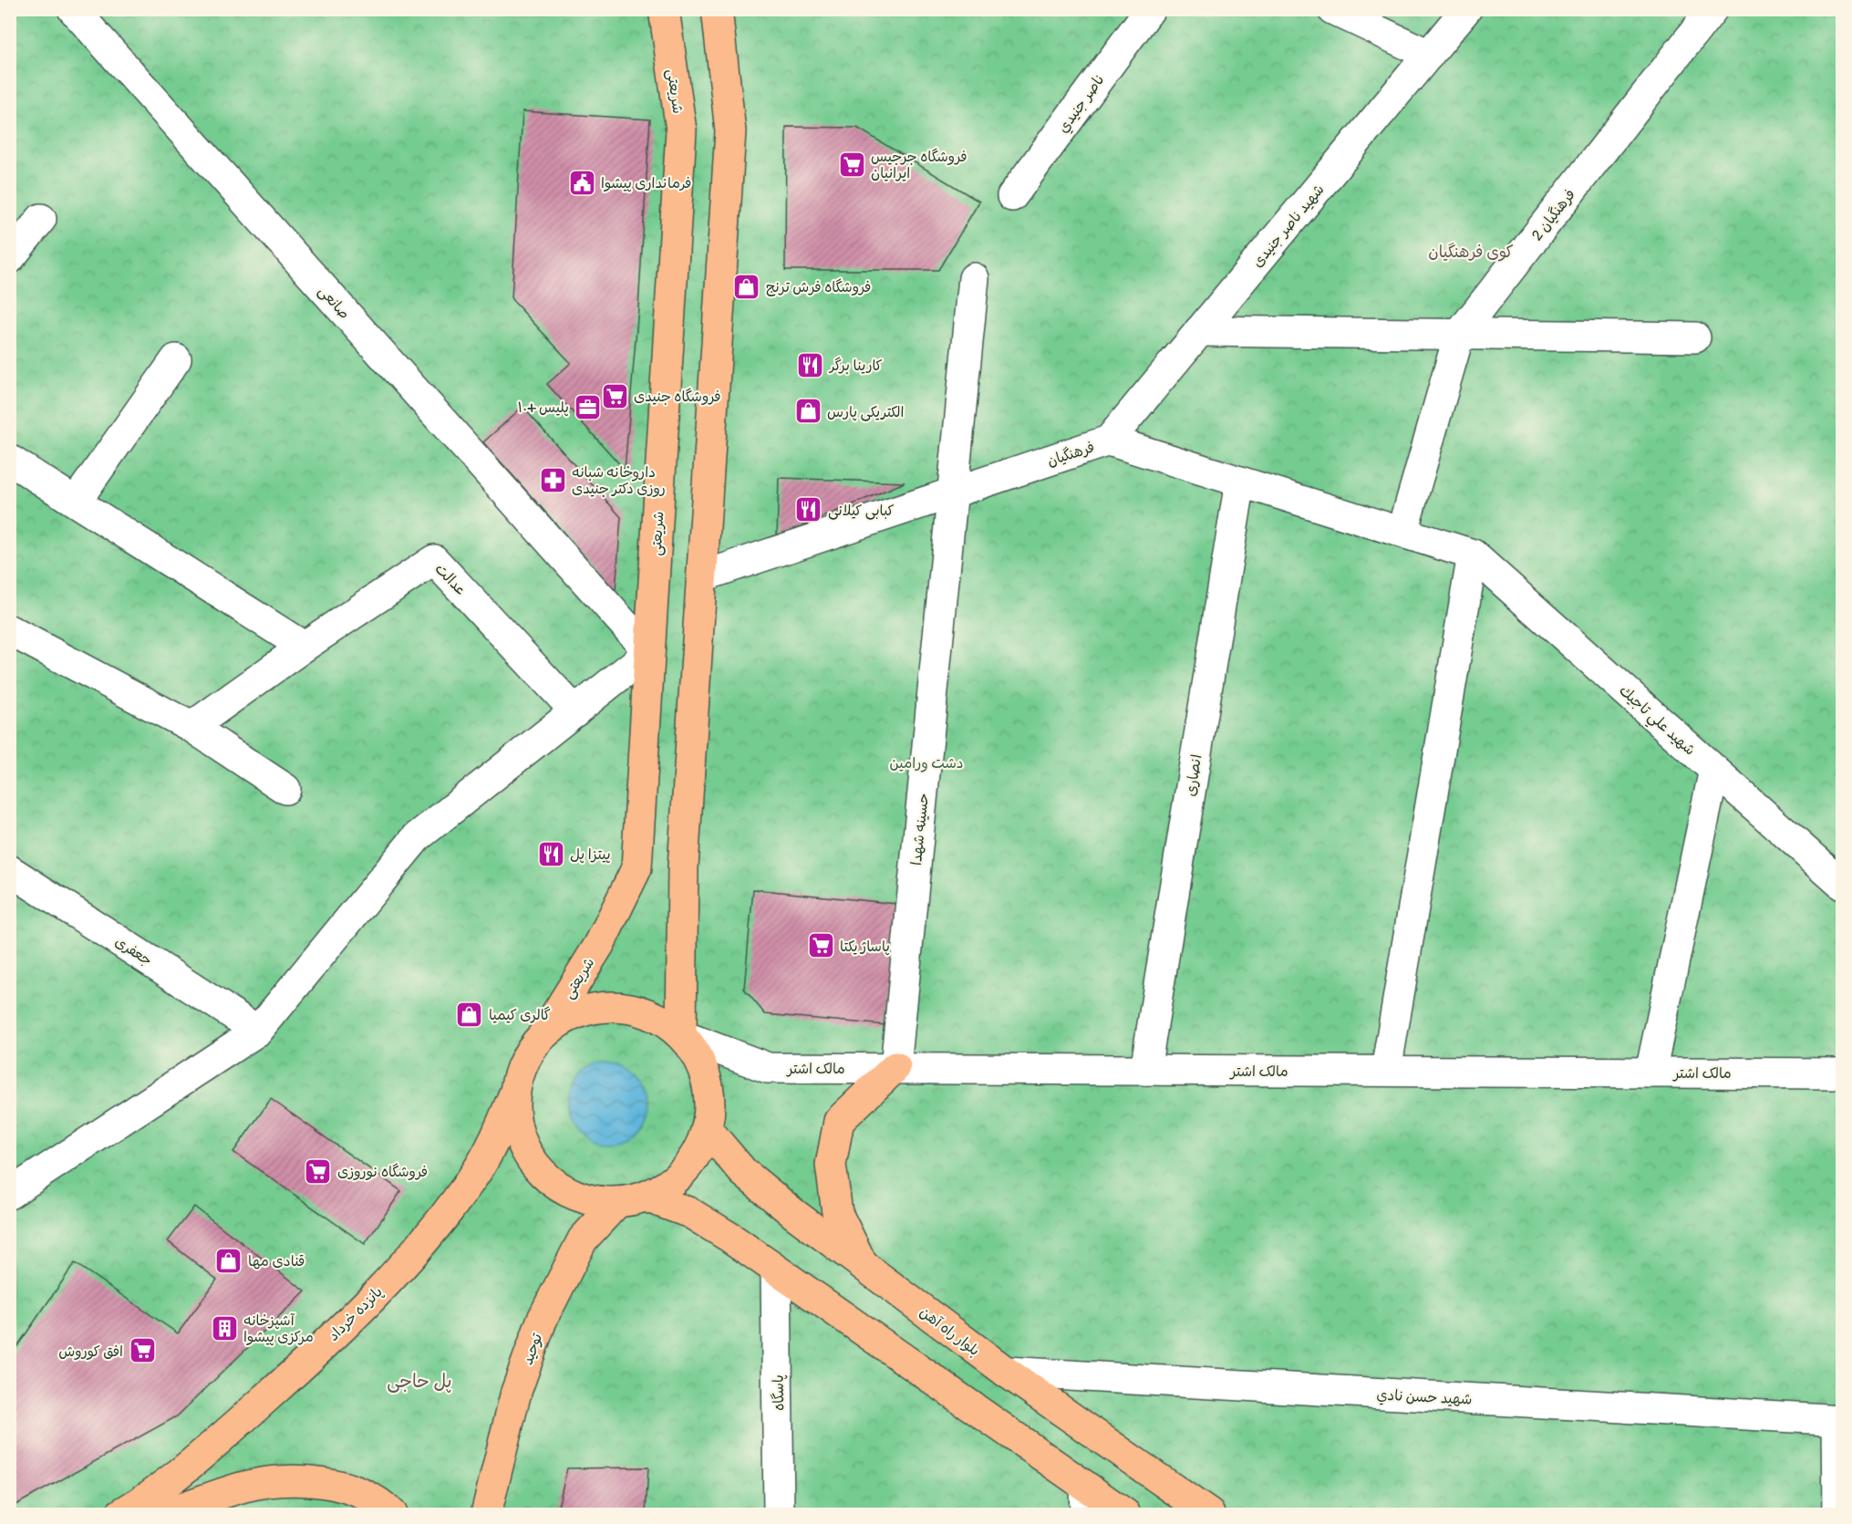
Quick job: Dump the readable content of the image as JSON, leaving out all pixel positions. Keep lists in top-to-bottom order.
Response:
{
  "streets": {
    "main road": [
      "شریعتی",
      "پانزده خرداد",
      "بلوار راه آهن",
      "توحید"
    ],
    "street": [
      "ناصر جنيدي",
      "فرهنگيان 2",
      "شهيد ناصر جنیدی",
      "صانعی",
      "فرهنگیان",
      "عدالت",
      "شهيد علي تاجيك",
      "انصاری",
      "حسینه شهدا",
      "جعفری",
      "مالک اشتر",
      "پاسگاه",
      "شهيد حسن نادي"
    ]
  },
  "crossings": [
    ["شریعتی", "صانعی"],
    ["شریعتی", "مالک اشتر"],
    ["شریعتی", "پانزده خرداد"],
    ["شریعتی", "بلوار راه آهن"],
    ["شریعتی", "توحید"],
    ["فرهنگيان 2", "فرهنگیان"],
    ["شهيد ناصر جنیدی", "فرهنگیان"],
    ["فرهنگیان", "شهيد علي تاجيك"],
    ["فرهنگیان", "انصاری"],
    ["فرهنگیان", "حسینه شهدا"],
    ["انصاری", "مالک اشتر"],
    ["حسینه شهدا", "مالک اشتر"],
    ["مالک اشتر", "پانزده خرداد"],
    ["مالک اشتر", "بلوار راه آهن"],
    ["مالک اشتر", "توحید"],
    ["پانزده خرداد", "بلوار راه آهن"],
    ["پانزده خرداد", "توحید"],
    ["بلوار راه آهن", "توحید"],
    ["بلوار راه آهن", "شهيد حسن نادي"]
  ],
  "districts": ["کوی فرهنگیان", "پل حاجی"],
  "parks": ["دشت ورامین"],
  "places": {
    "supermarket": [
      "فروشگاه جرجیس ایرانیان",
      "فروشگاه جنیدی",
      "پاساژ یکتا",
      "فروشگاه نوروزی",
      "افق کوروش"
    ],
    "public building": ["فرمانداری پیشوا"],
    "shop": [
      "فروشگاه فرش ترنج",
      "الکتریکی پارس",
      "گالری کیمیا",
      "قنادی مها"
    ],
    "restaurant": ["کارینا برگر", "کبابی کیلانی", "پیتزا پل"],
    "office": ["پلیس +۱۰"],
    "pharmacy": ["داروخانه شبانه روزی دکتر جنیدی"],
    "building": ["آشپزخانه مرکزی پیشوا"]
  }
}
